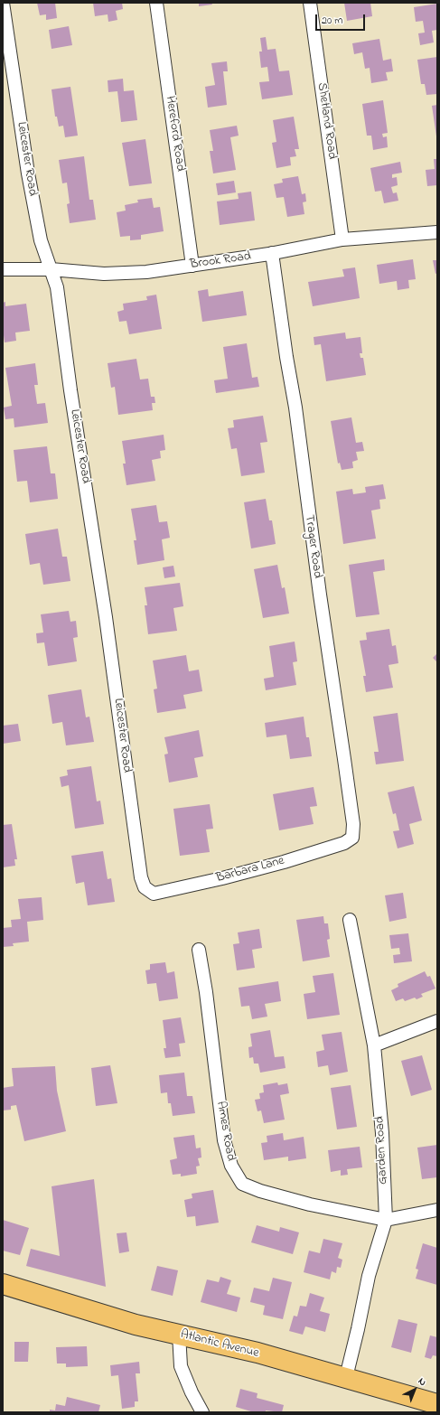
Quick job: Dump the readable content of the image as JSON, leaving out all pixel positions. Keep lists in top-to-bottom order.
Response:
{
  "streets": {
    "main road": ["Atlantic Avenue"],
    "street": [
      "Shetland Road",
      "Hereford Road",
      "Leicester Road",
      "Brook Road",
      "Trager Road",
      "Barbara Lane",
      "Ames Road",
      "Garden Road"
    ]
  },
  "crossings": [
    ["Shetland Road", "Brook Road"],
    ["Hereford Road", "Brook Road"],
    ["Leicester Road", "Brook Road"],
    ["Leicester Road", "Barbara Lane"],
    ["Brook Road", "Trager Road"],
    ["Trager Road", "Barbara Lane"],
    ["Ames Road", "Garden Road"],
    ["Garden Road", "Atlantic Avenue"]
  ],
  "scale_bar": "20 m",
  "north": "top right"
}
